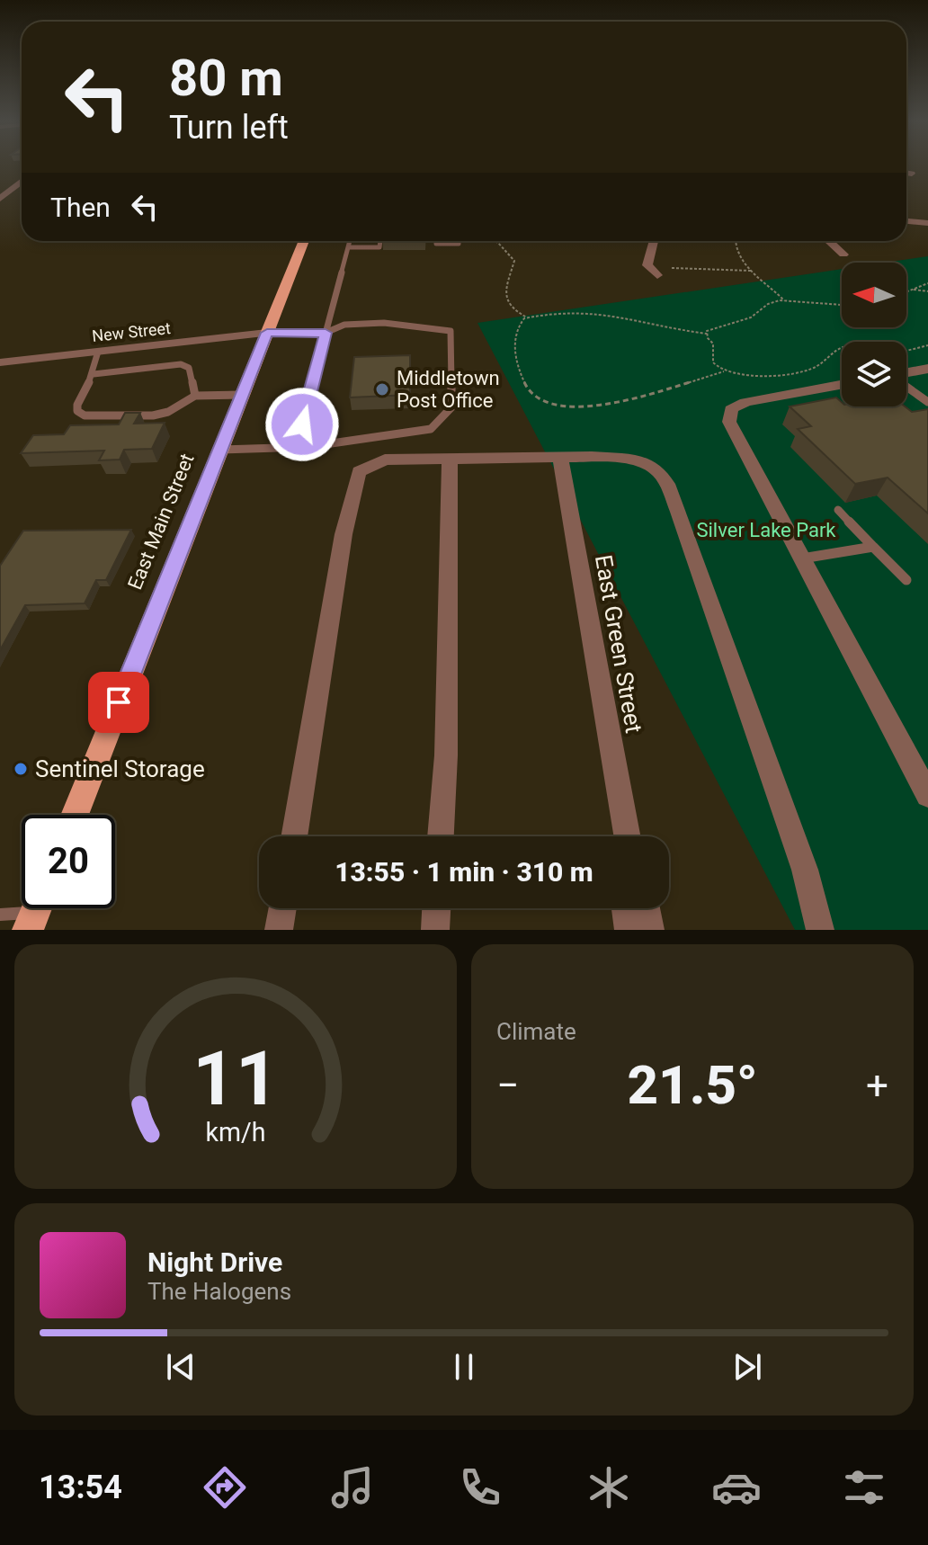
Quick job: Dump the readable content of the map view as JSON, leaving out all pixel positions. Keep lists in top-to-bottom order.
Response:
{
  "streets": {
    "main road": ["East Main Street"],
    "street": ["New Street", "East Green Street"]
  },
  "crossings": [
    ["New Street", "East Main Street"]
  ],
  "parks": ["Silver Lake Park"],
  "places": ["Middletown Post Office", "Sentinel Storage"],
  "north": "left",
  "page": {
    "turn": ["80 m", "Turn left"],
    "then": "Then",
    "limit": "20",
    "trip": "13:55 · 1 min · 310 m",
    "tile": "Climate",
    "heat": ["−", "21.5°", "+"],
    "song": ["Night Drive", "The Halogens"],
    "tabs": "13:54",
    "gauge": ["11", "km/h"]
  }
}
